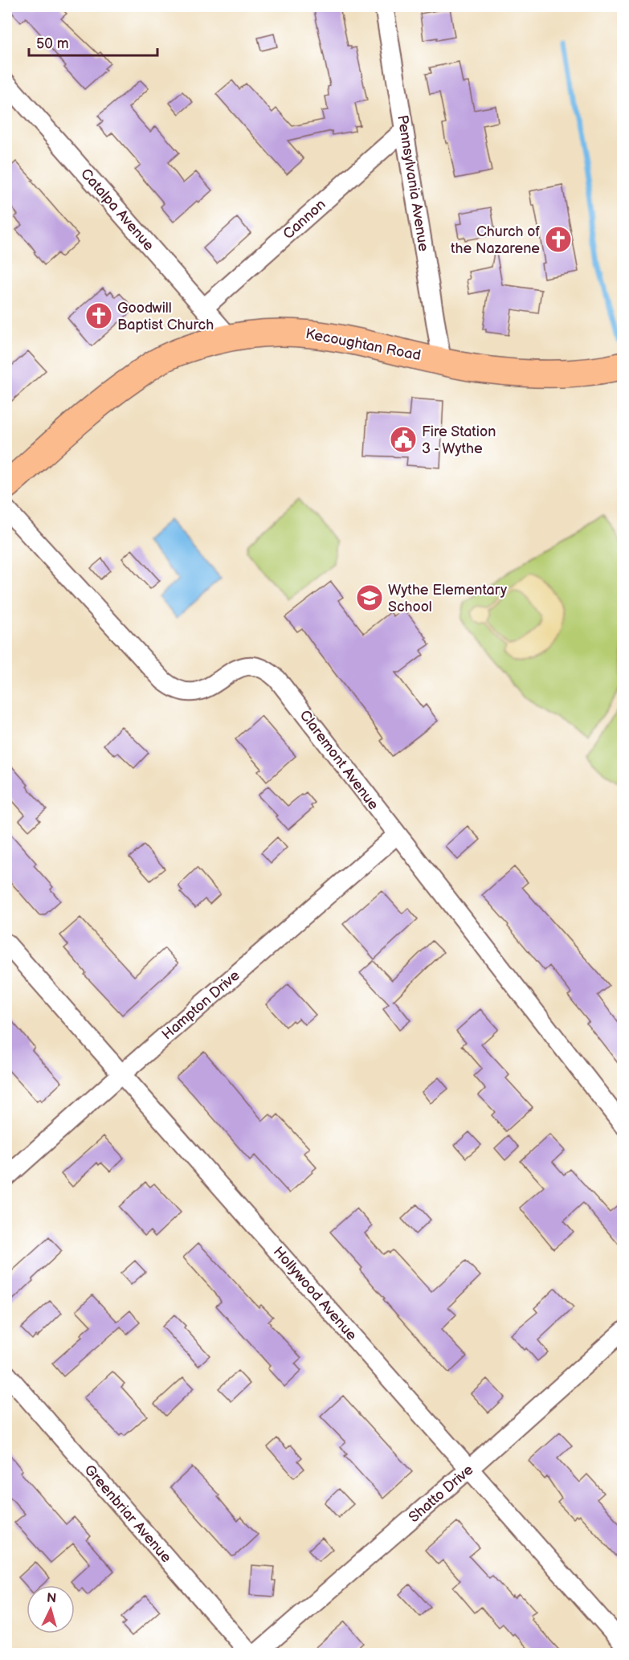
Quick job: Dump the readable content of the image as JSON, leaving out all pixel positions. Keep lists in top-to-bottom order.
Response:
{
  "streets": {
    "main road": ["Kecoughtan Road"],
    "street": [
      "Pennsylvania Avenue",
      "Catalpa Avenue",
      "Cannon",
      "Claremont Avenue",
      "Hampton Drive",
      "Hollywood Avenue",
      "Shatto Drive",
      "Greenbriar Avenue"
    ]
  },
  "crossings": [
    ["Pennsylvania Avenue", "Cannon"],
    ["Pennsylvania Avenue", "Kecoughtan Road"],
    ["Catalpa Avenue", "Cannon"],
    ["Catalpa Avenue", "Kecoughtan Road"],
    ["Claremont Avenue", "Hampton Drive"],
    ["Hampton Drive", "Hollywood Avenue"],
    ["Hollywood Avenue", "Shatto Drive"]
  ],
  "places": {
    "church": ["Church of the Nazarene", "Goodwill Baptist Church"],
    "public building": ["Fire Station 3 - Wythe"],
    "school or university": ["Wythe Elementary School"]
  },
  "scale_bar": "50 m",
  "north": "top"
}
